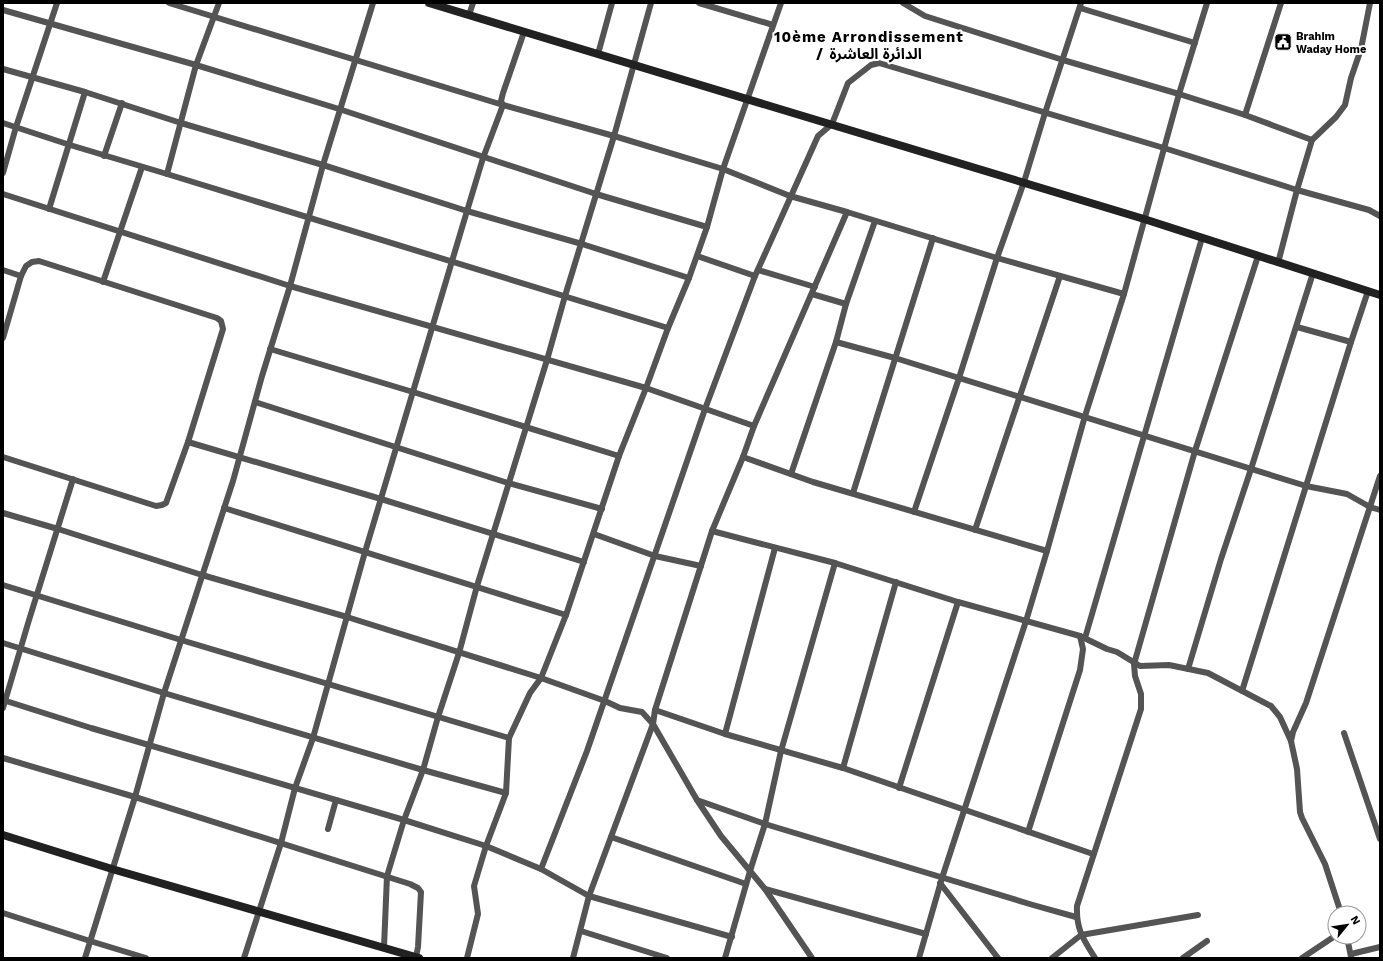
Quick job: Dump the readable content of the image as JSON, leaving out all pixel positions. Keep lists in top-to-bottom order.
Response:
{
  "districts": ["10ème Arrondissement / الدائرة العاشرة"],
  "places": {
    "public building": ["Brahim Waday Home"]
  },
  "north": "top right"
}
